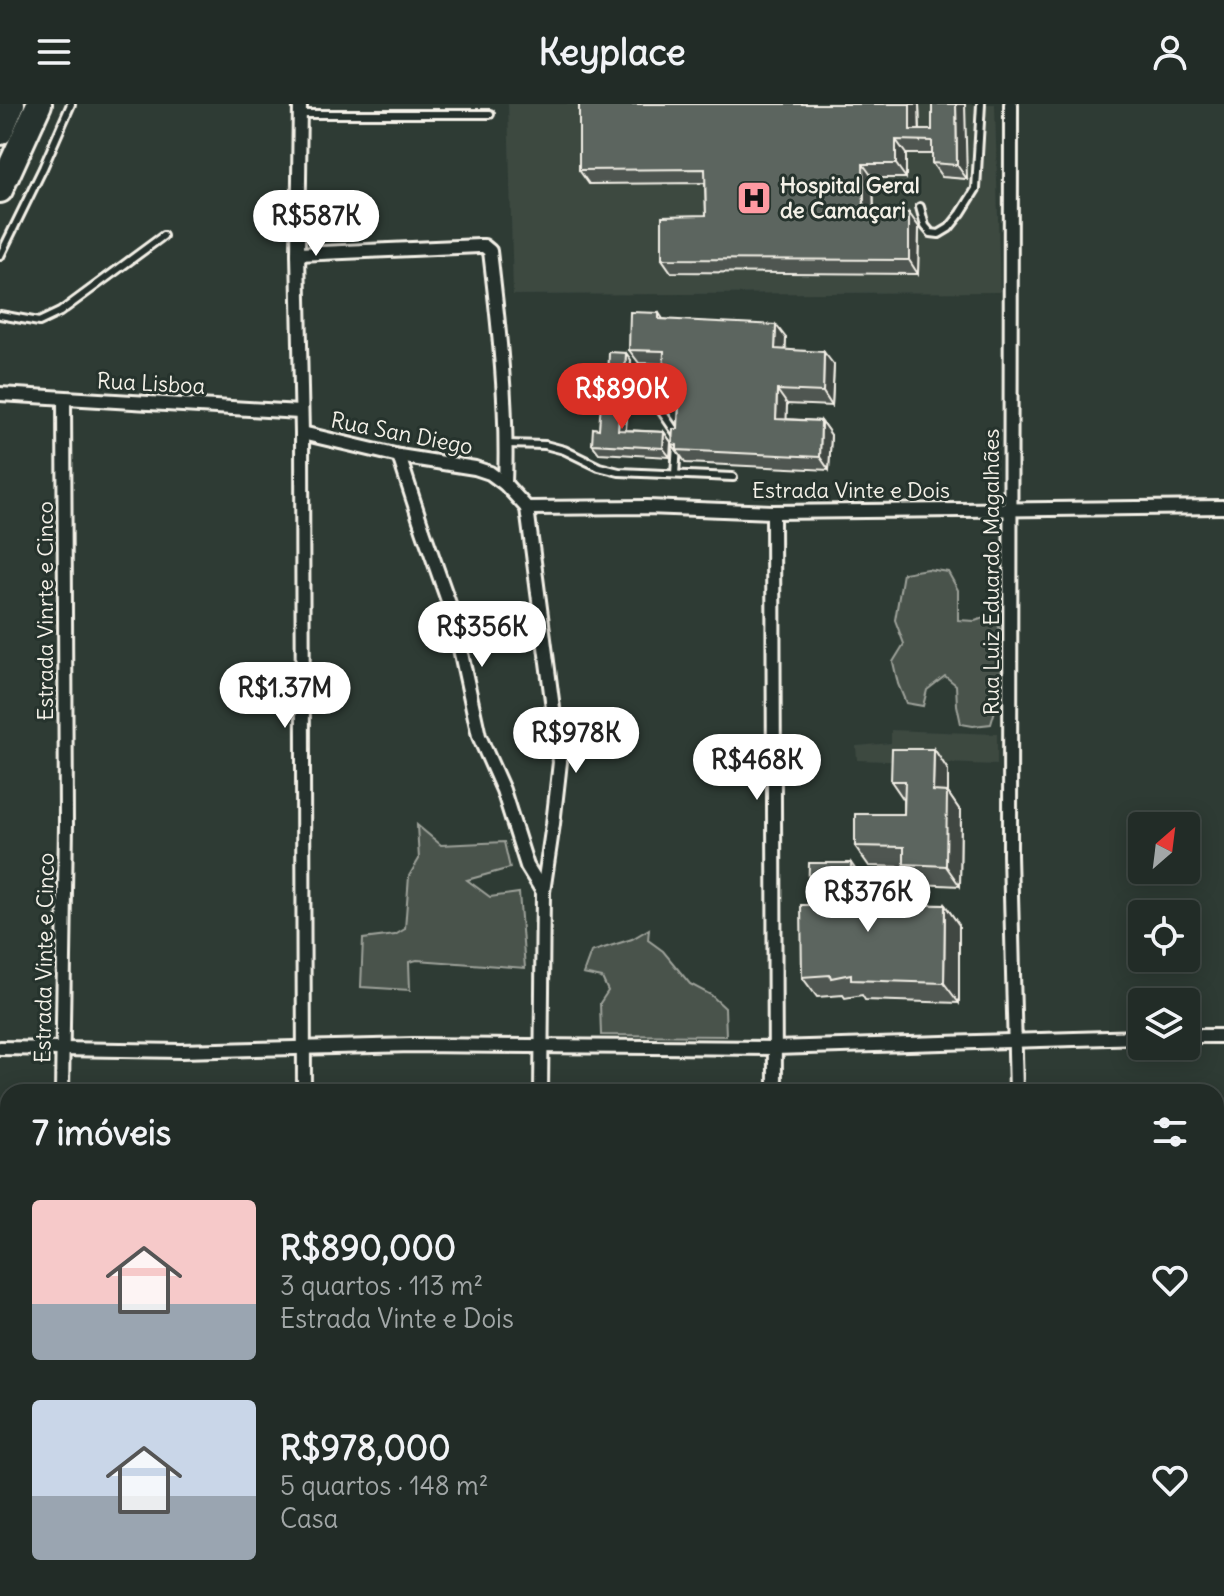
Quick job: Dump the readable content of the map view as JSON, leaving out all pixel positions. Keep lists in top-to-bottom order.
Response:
{
  "streets": {
    "street": [
      "Rua Lisboa",
      "Rua San Diego",
      "Estrada Vinte e Dois",
      "Rua Luiz Eduardo Magalhães",
      "Estrada Vinrte e Cinco",
      "Estrada Vinte e Cinco"
    ]
  },
  "crossings": [
    ["Rua Lisboa", "Estrada Vinrte e Cinco"],
    ["Rua San Diego", "Estrada Vinte e Dois"],
    ["Estrada Vinte e Dois", "Rua Luiz Eduardo Magalhães"],
    ["Estrada Vinrte e Cinco", "Estrada Vinte e Cinco"]
  ],
  "places": {
    "hospital": ["Hospital Geral de Camaçari"]
  },
  "north": "top right",
  "page": {
    "header": "Keyplace",
    "price": [
      "R$587K",
      "R$890K",
      "R$356K",
      "R$1.37M",
      "R$978K",
      "R$468K",
      "R$376K"
    ],
    "heading": "7 imóveis",
    "list": [
      {
        "name": "R$890,000",
        "note": "3 quartos · 113 m² · Estrada Vinte e Dois"
      },
      {
        "name": "R$978,000",
        "note": "5 quartos · 148 m² · Casa"
      }
    ]
  }
}
